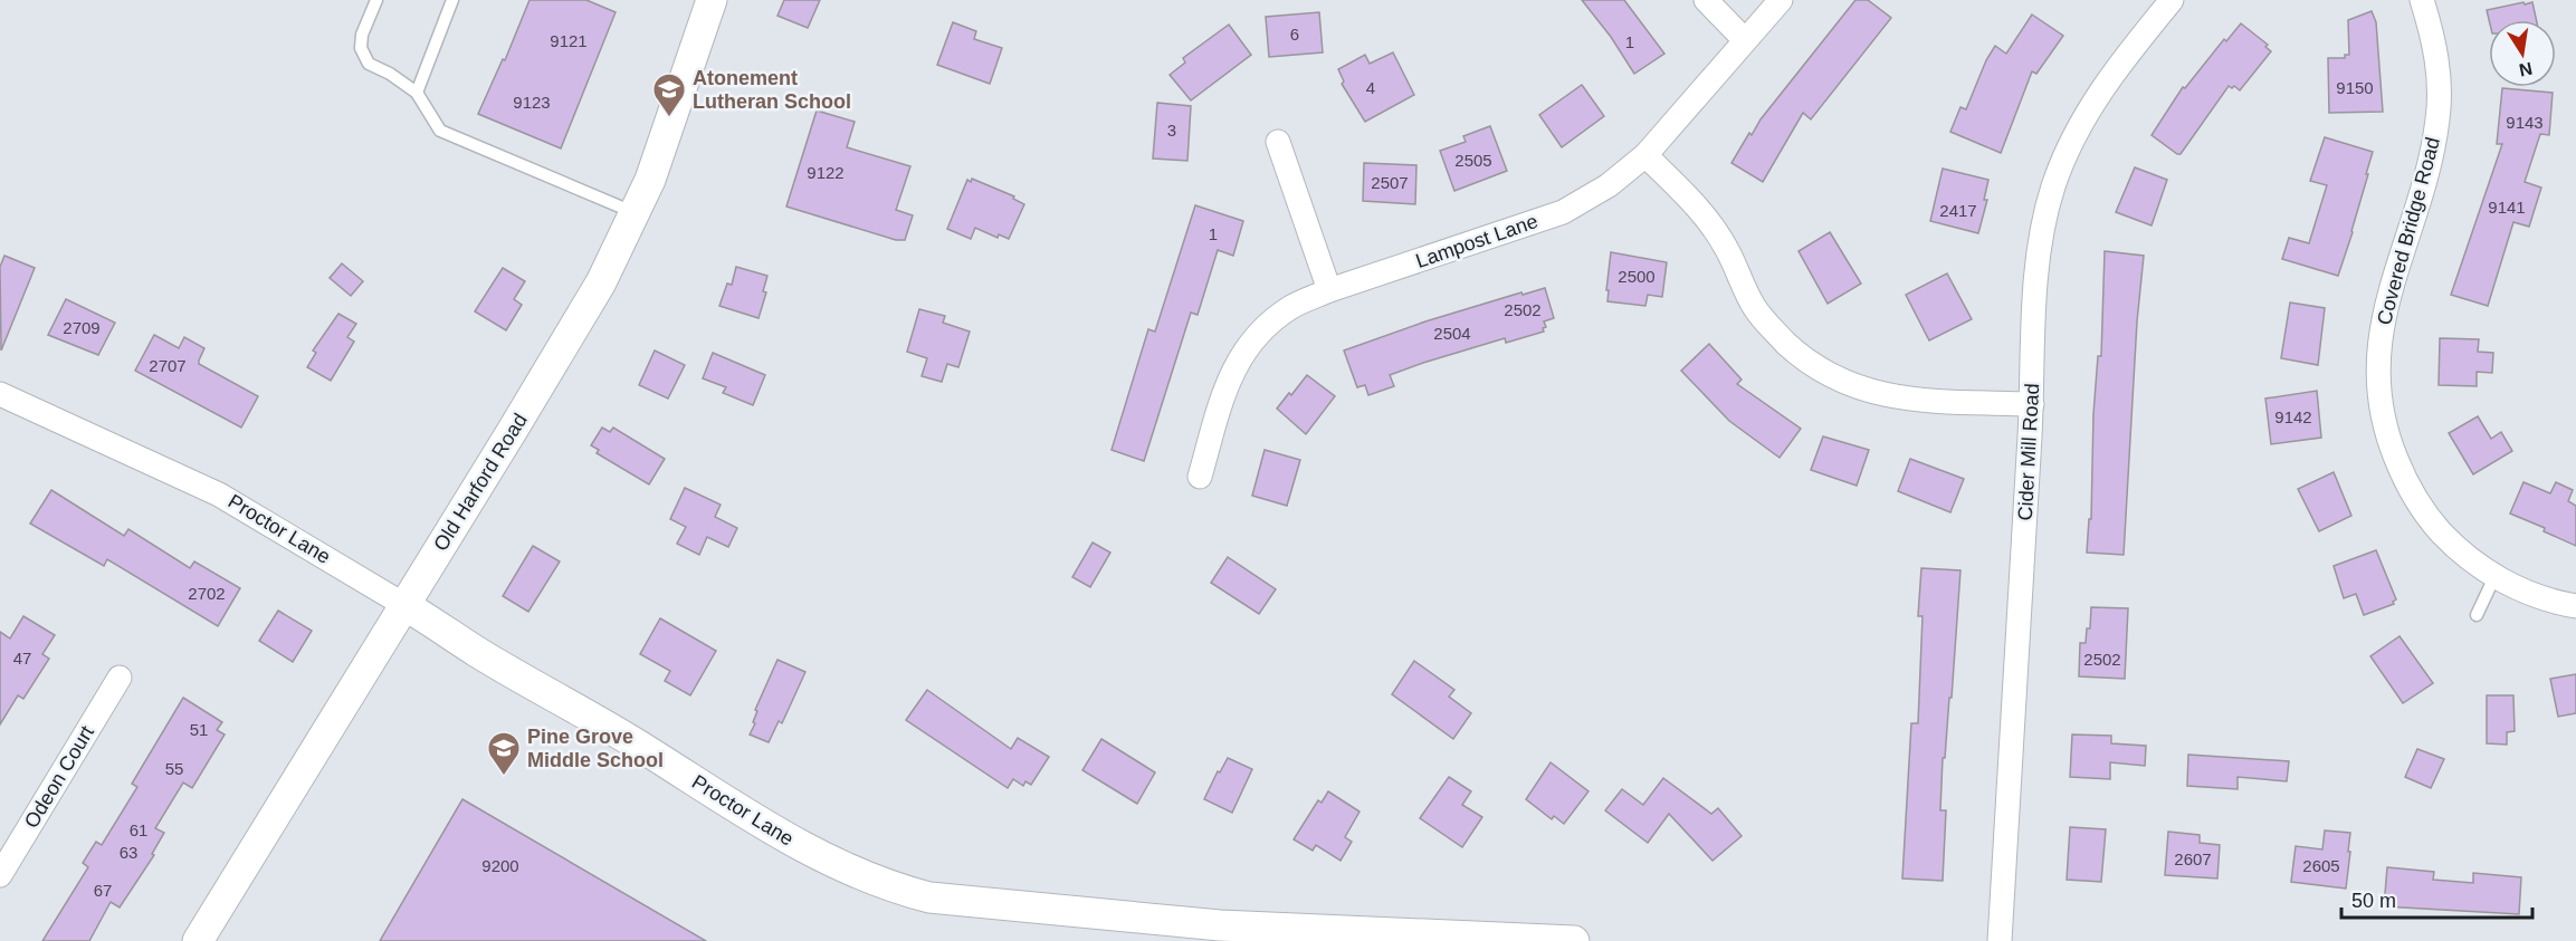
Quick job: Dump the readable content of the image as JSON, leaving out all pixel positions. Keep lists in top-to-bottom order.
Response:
{
  "streets": {
    "street": [
      "Covered Bridge Road",
      "Lampost Lane",
      "Cider Mill Road",
      "Old Harford Road",
      "Proctor Lane",
      "Odeon Court"
    ]
  },
  "crossings": [
    ["Old Harford Road", "Proctor Lane"]
  ],
  "places": {
    "school or university": ["Atonement Lutheran School", "Pine Grove Middle School"]
  },
  "house_numbers": [
    "6",
    "9121",
    "1",
    "4",
    "9150",
    "9123",
    "9143",
    "3",
    "2505",
    "9122",
    "2507",
    "9141",
    "2417",
    "1",
    "2500",
    "2502",
    "2709",
    "2504",
    "2707",
    "9142",
    "2702",
    "47",
    "2502",
    "51",
    "55",
    "61",
    "63",
    "2607",
    "9200",
    "2605",
    "67"
  ],
  "scale_bar": "50 m",
  "north": "bottom"
}
